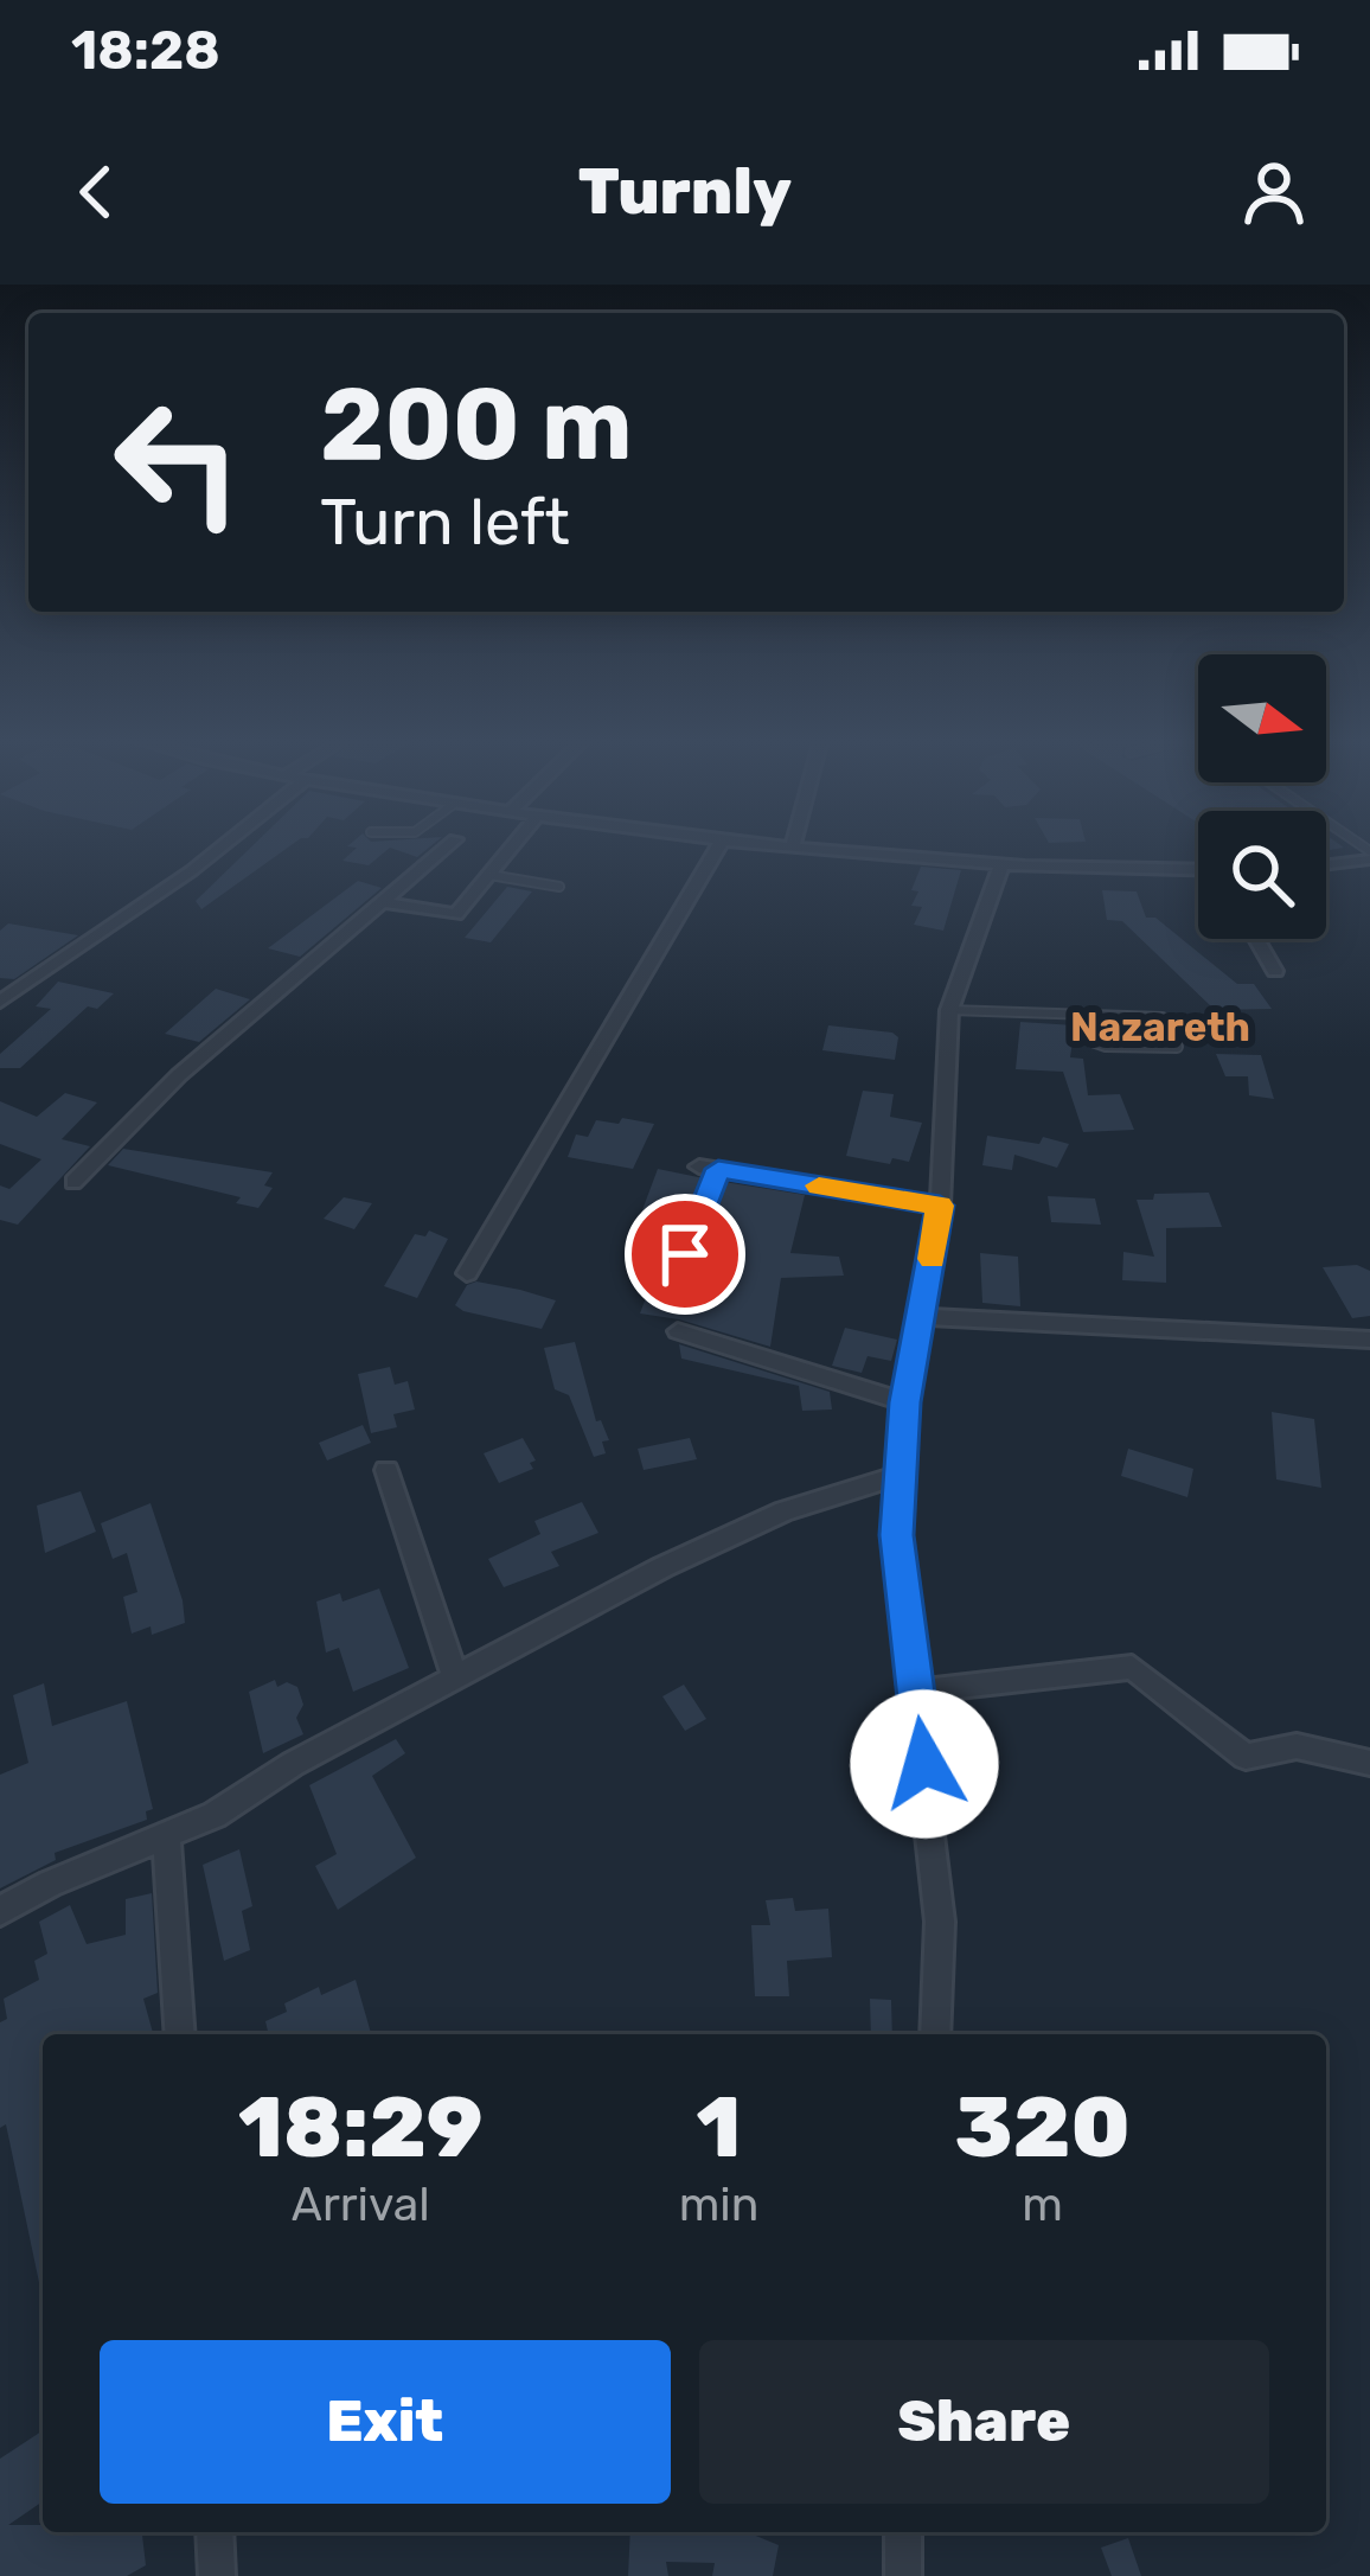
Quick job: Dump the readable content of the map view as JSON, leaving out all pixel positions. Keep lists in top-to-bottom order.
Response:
{
  "districts": ["Nazareth"],
  "north": "right",
  "page": {
    "status": "18:28",
    "header": "Turnly",
    "turn": ["200 m", "Turn left"],
    "eta": [
      "18:29",
      "Arrival",
      "1",
      "min",
      "320",
      "m"
    ],
    "buttons": ["Exit", "Share"]
  }
}
